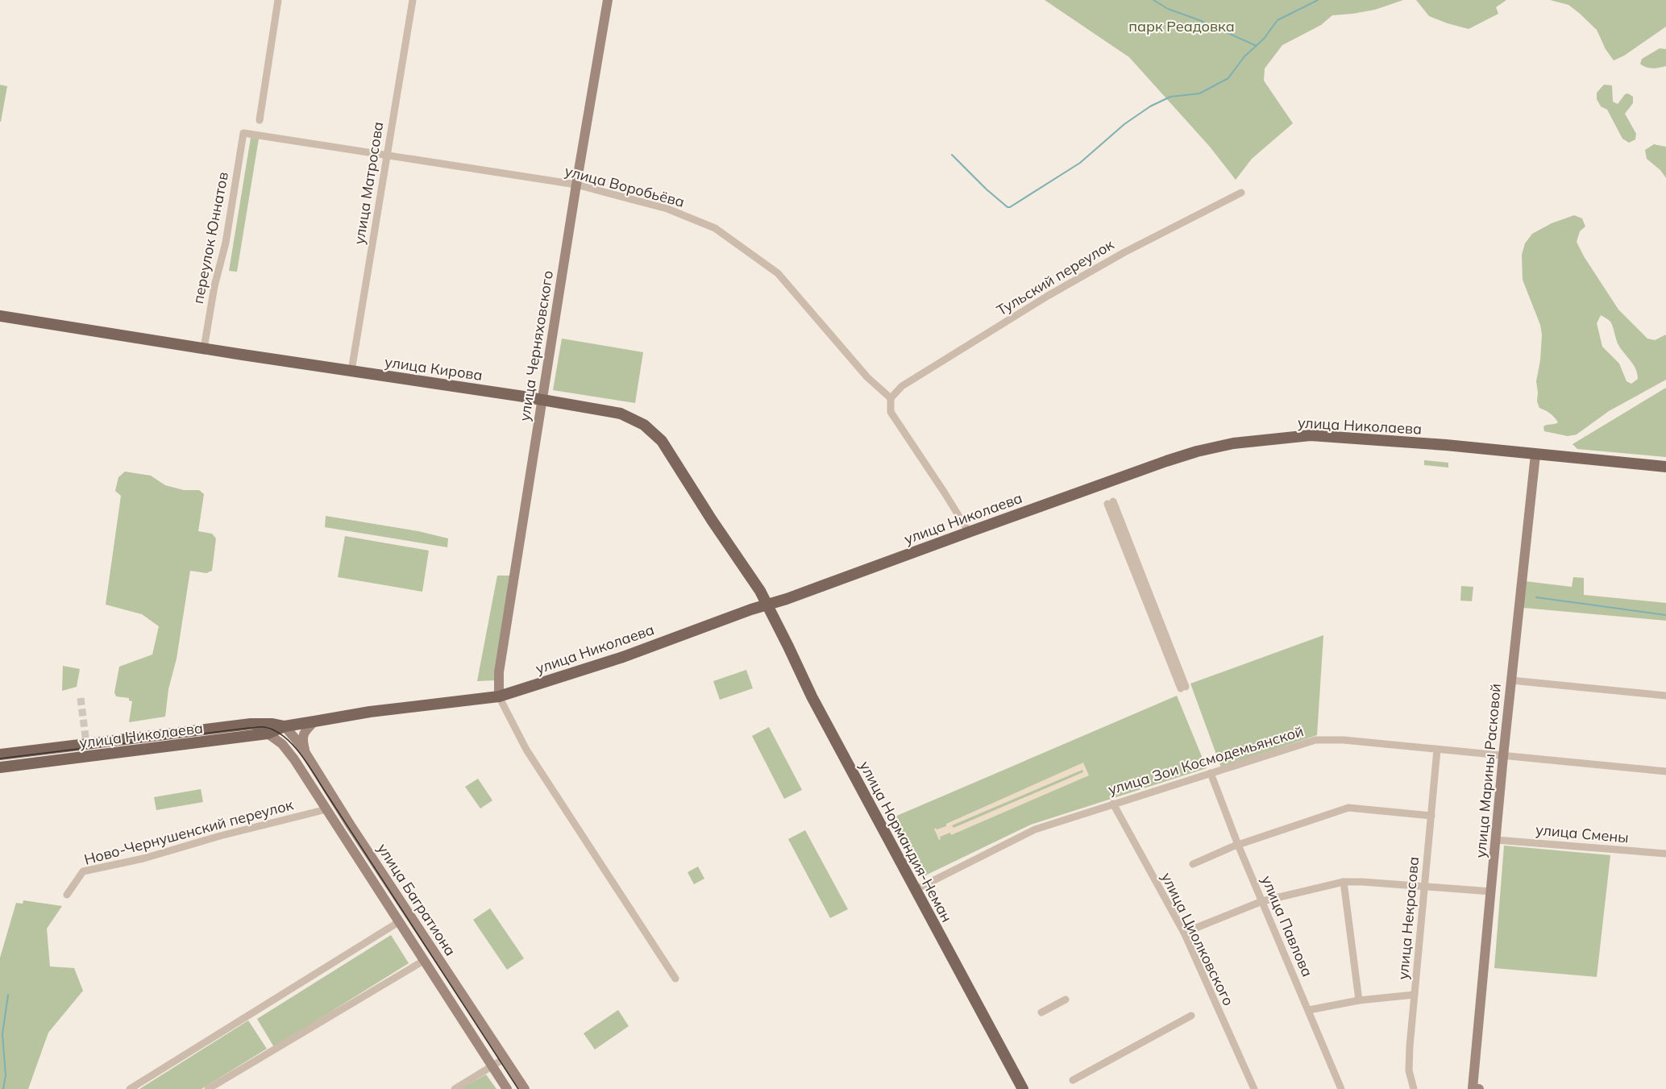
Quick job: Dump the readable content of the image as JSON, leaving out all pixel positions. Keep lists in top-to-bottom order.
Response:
{
  "streets": {
    "main road": ["улица Кирова", "улица Николаева", "улица Нормандия-Неман"],
    "street": [
      "улица Матросова",
      "улица Воробьёва",
      "переулок Юннатов",
      "Тульский переулок",
      "улица Черняховского",
      "улица Зои Космодемьянской",
      "улица Марины Расковой",
      "Ново-Чернушенский переулок",
      "улица Смены",
      "улица Багратиона",
      "улица Некрасова",
      "улица Павлова",
      "улица Циолковского"
    ]
  },
  "crossings": [
    ["улица Матросова", "улица Воробьёва"],
    ["улица Матросова", "улица Кирова"],
    ["улица Воробьёва", "переулок Юннатов"],
    ["улица Воробьёва", "Тульский переулок"],
    ["улица Воробьёва", "улица Черняховского"],
    ["переулок Юннатов", "улица Кирова"],
    ["улица Черняховского", "улица Кирова"],
    ["улица Черняховского", "улица Николаева"],
    ["улица Кирова", "улица Николаева"],
    ["улица Кирова", "улица Нормандия-Неман"],
    ["улица Николаева", "улица Марины Расковой"],
    ["улица Николаева", "улица Нормандия-Неман"],
    ["улица Николаева", "улица Багратиона"],
    ["улица Зои Космодемьянской", "улица Марины Расковой"],
    ["улица Зои Космодемьянской", "улица Нормандия-Неман"],
    ["улица Зои Космодемьянской", "улица Некрасова"],
    ["улица Зои Космодемьянской", "улица Павлова"],
    ["улица Зои Космодемьянской", "улица Циолковского"],
    ["улица Марины Расковой", "улица Смены"],
    ["Ново-Чернушенский переулок", "улица Багратиона"]
  ],
  "parks": ["парк Реадовка"]
}
